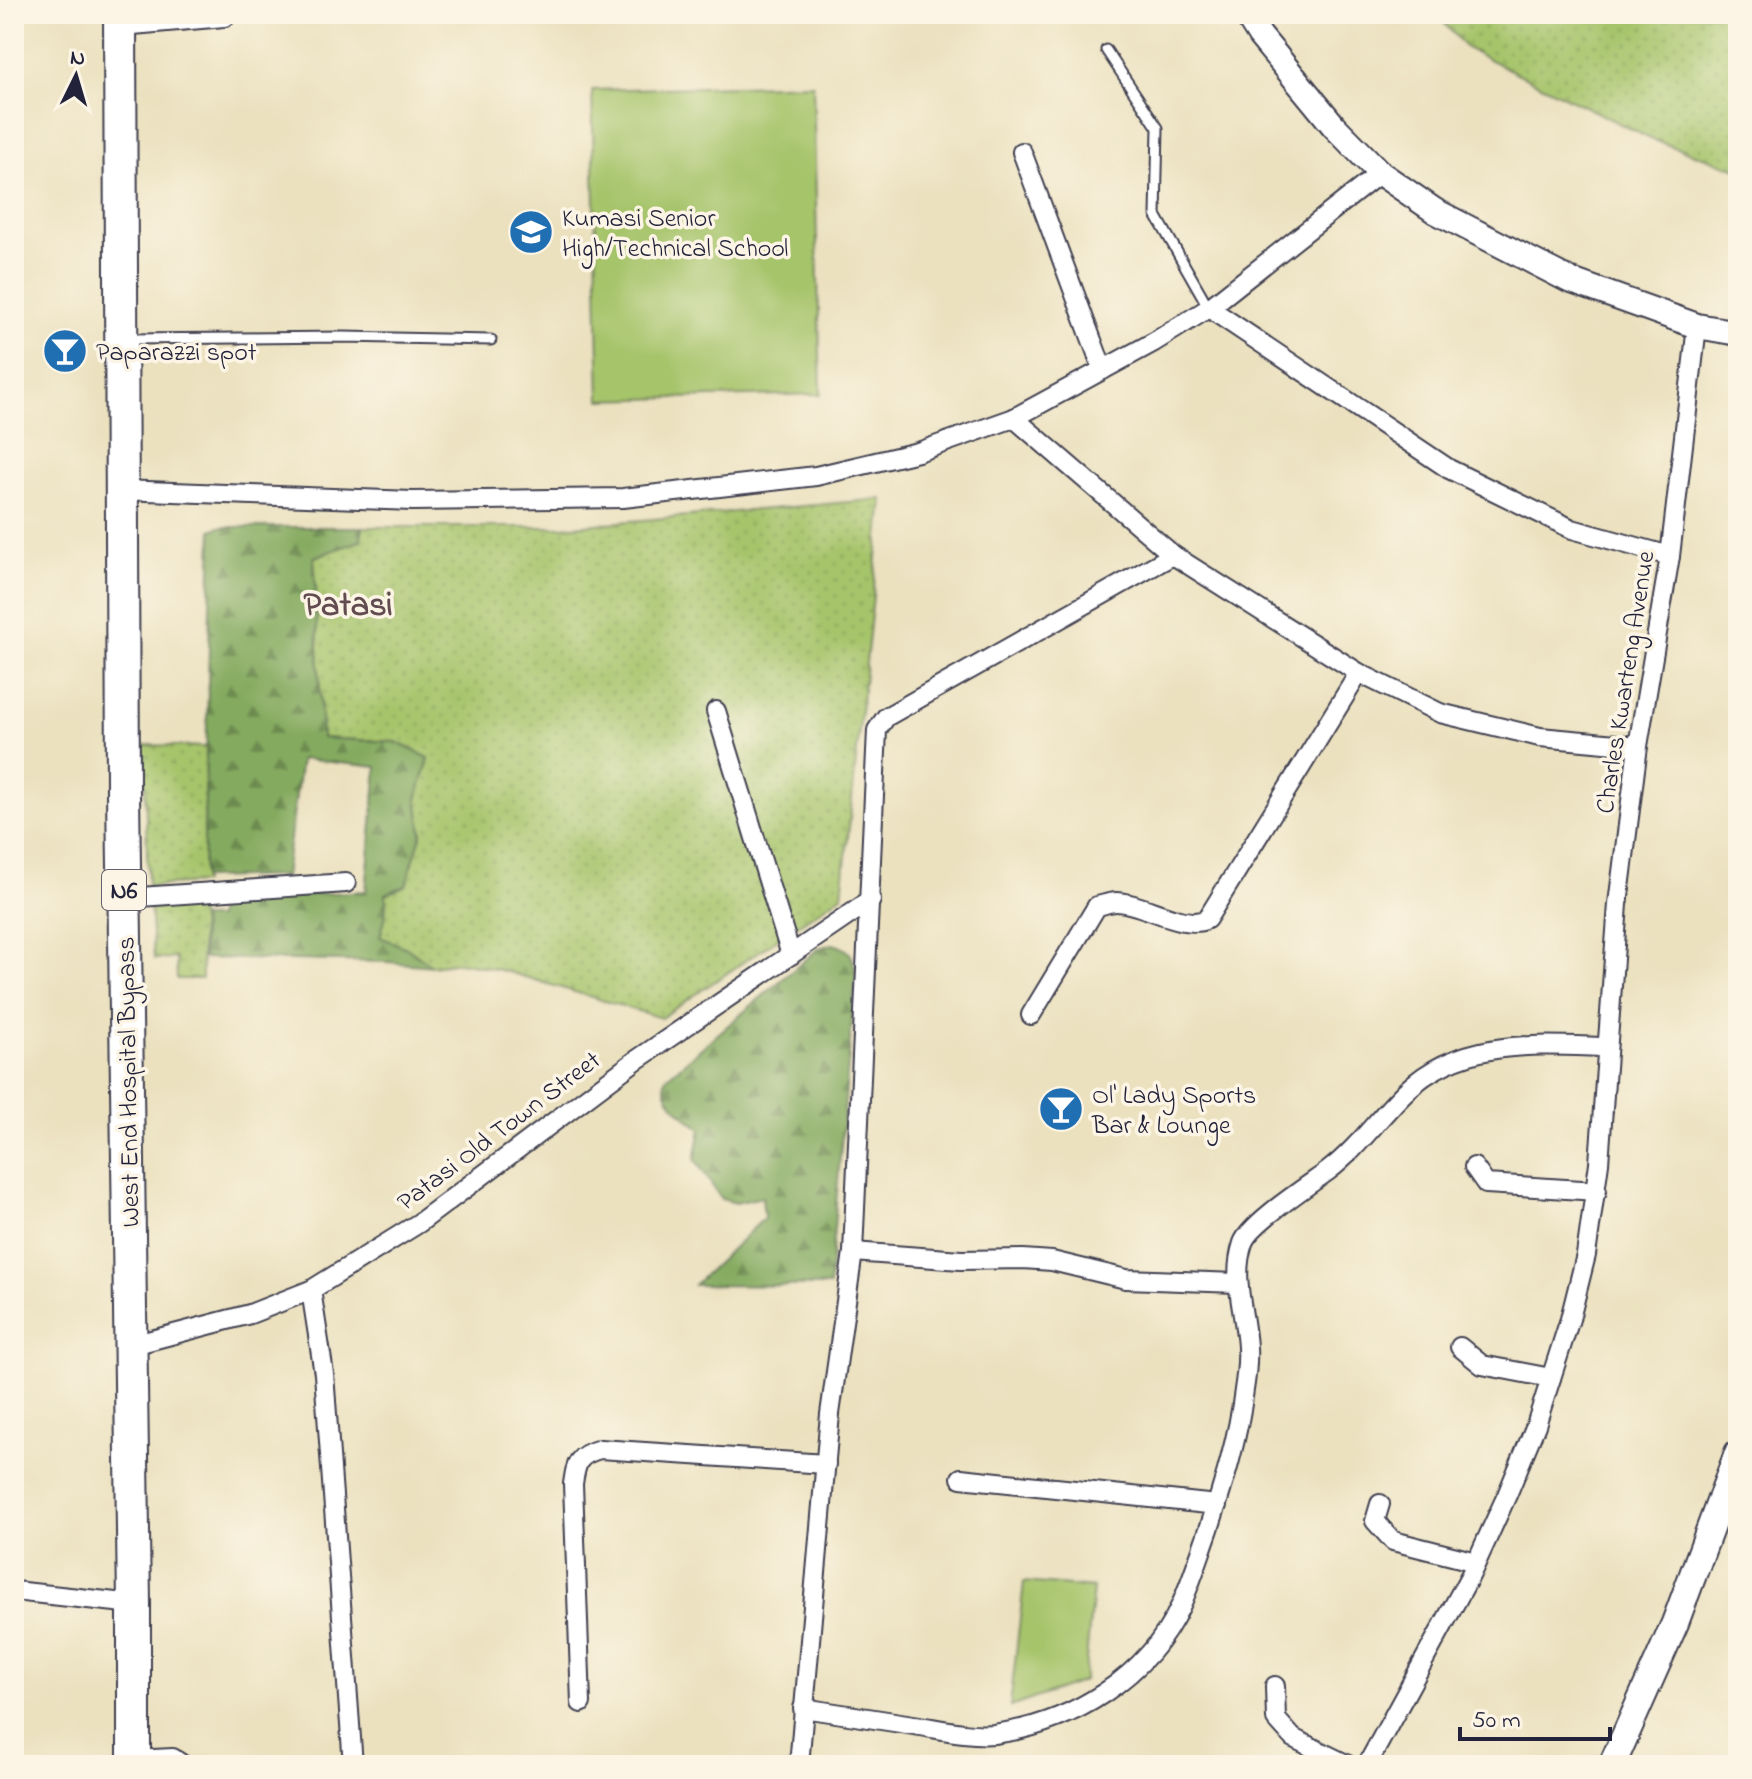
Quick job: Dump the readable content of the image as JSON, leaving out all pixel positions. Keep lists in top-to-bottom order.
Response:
{
  "streets": {
    "highway": ["N6", "West End Hospital Bypass"],
    "street": ["Charles Kwarteng Avenue", "Patasi Old Town Street"]
  },
  "crossings": [
    ["West End Hospital Bypass", "Patasi Old Town Street"]
  ],
  "districts": ["Patasi"],
  "places": {
    "school or university": ["Kumasi Senior High/Technical School"],
    "bar": ["Paparazzi spot", "Ol' Lady Sports Bar & Lounge"]
  },
  "scale_bar": "50 m",
  "north": "top"
}
